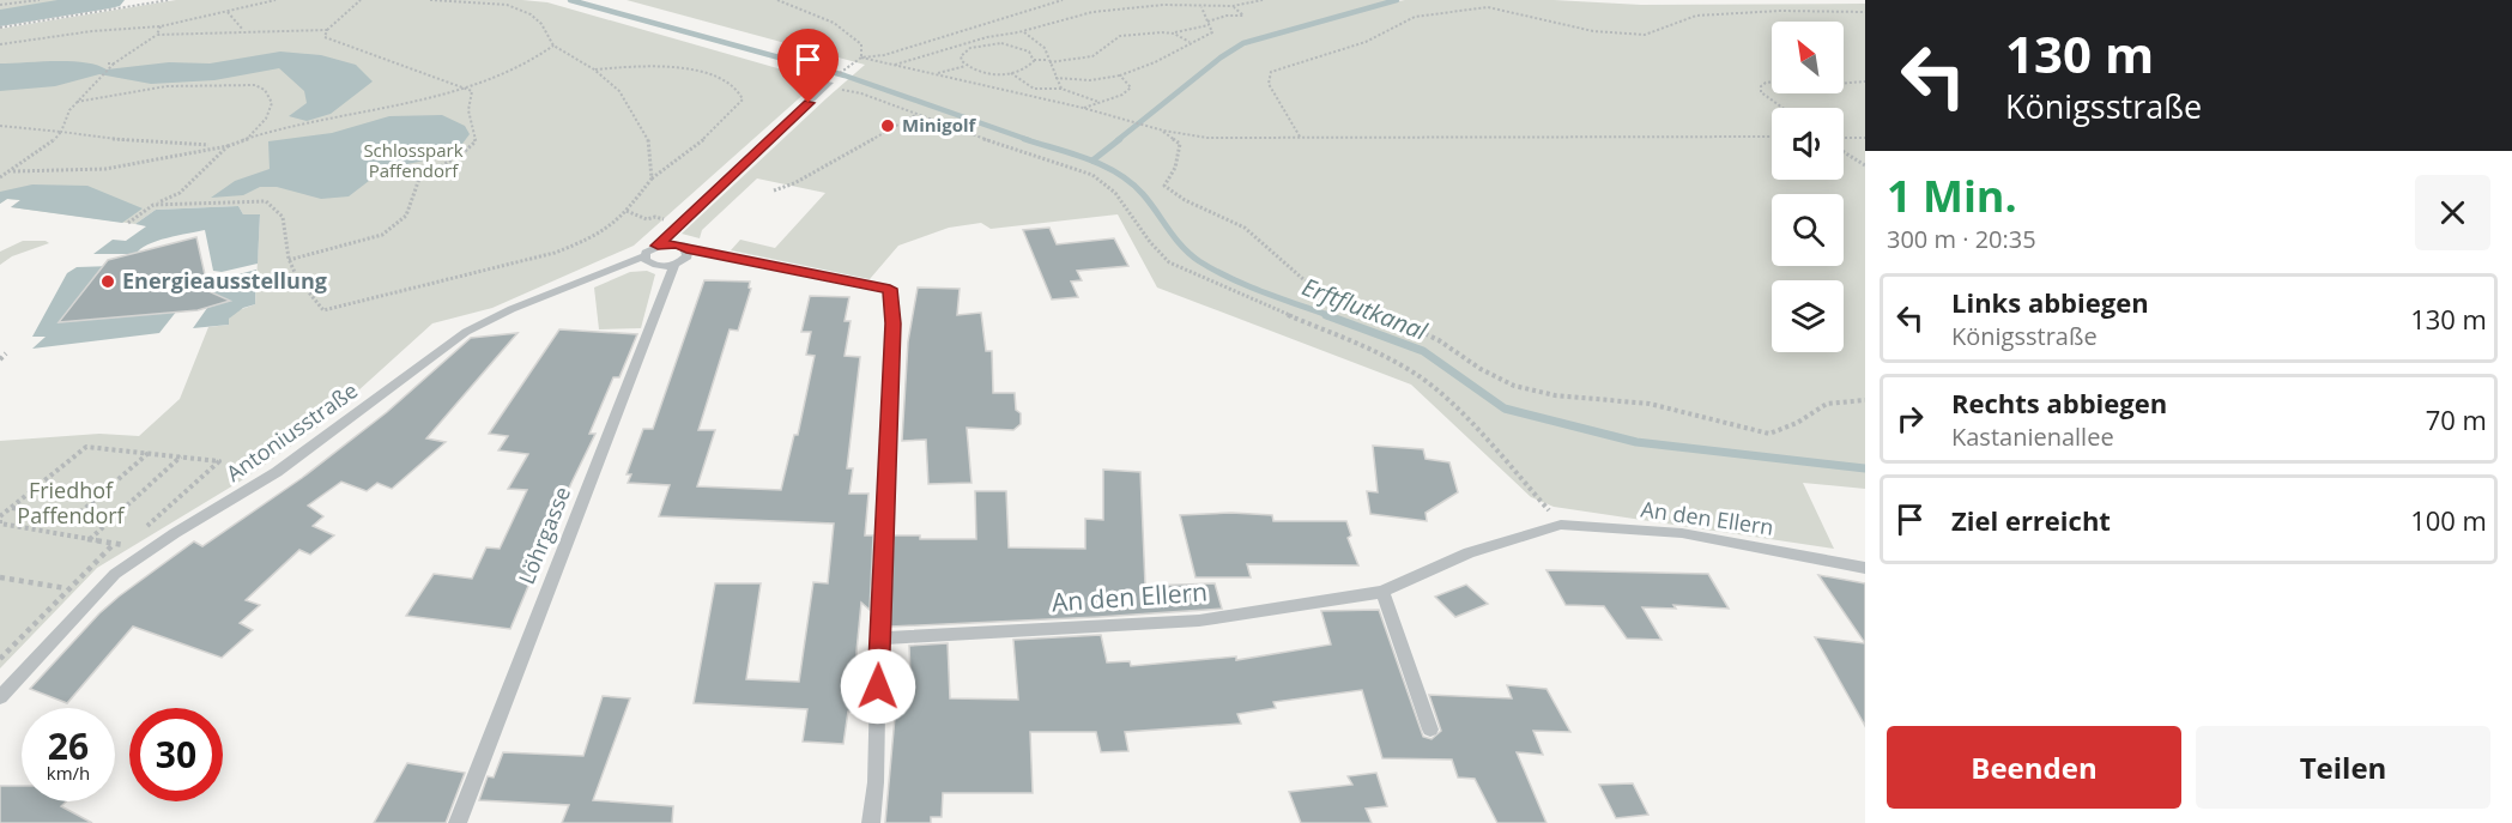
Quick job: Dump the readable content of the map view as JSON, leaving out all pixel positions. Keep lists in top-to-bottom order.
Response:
{
  "streets": {
    "street": ["Antoniusstraße", "An den Ellern", "Löhrgasse"]
  },
  "water": ["Erftflutkanal"],
  "parks": ["Schlosspark Paffendorf", "Friedhof Paffendorf"],
  "places": ["Minigolf", "Energieausstellung"],
  "north": "top left",
  "page": {
    "turn": ["130 m", "Königsstraße"],
    "heading": ["1 Min.", "300 m · 20:35"],
    "list": [
      {
        "name": "Links abbiegen",
        "note": "Königsstraße",
        "value": "130 m"
      },
      {
        "name": "Rechts abbiegen",
        "note": "Kastanienallee",
        "value": "70 m"
      },
      {
        "name": "Ziel erreicht",
        "value": "100 m"
      }
    ],
    "speed": "26 km/h",
    "limit": "30",
    "buttons": ["Beenden", "Teilen"]
  }
}
